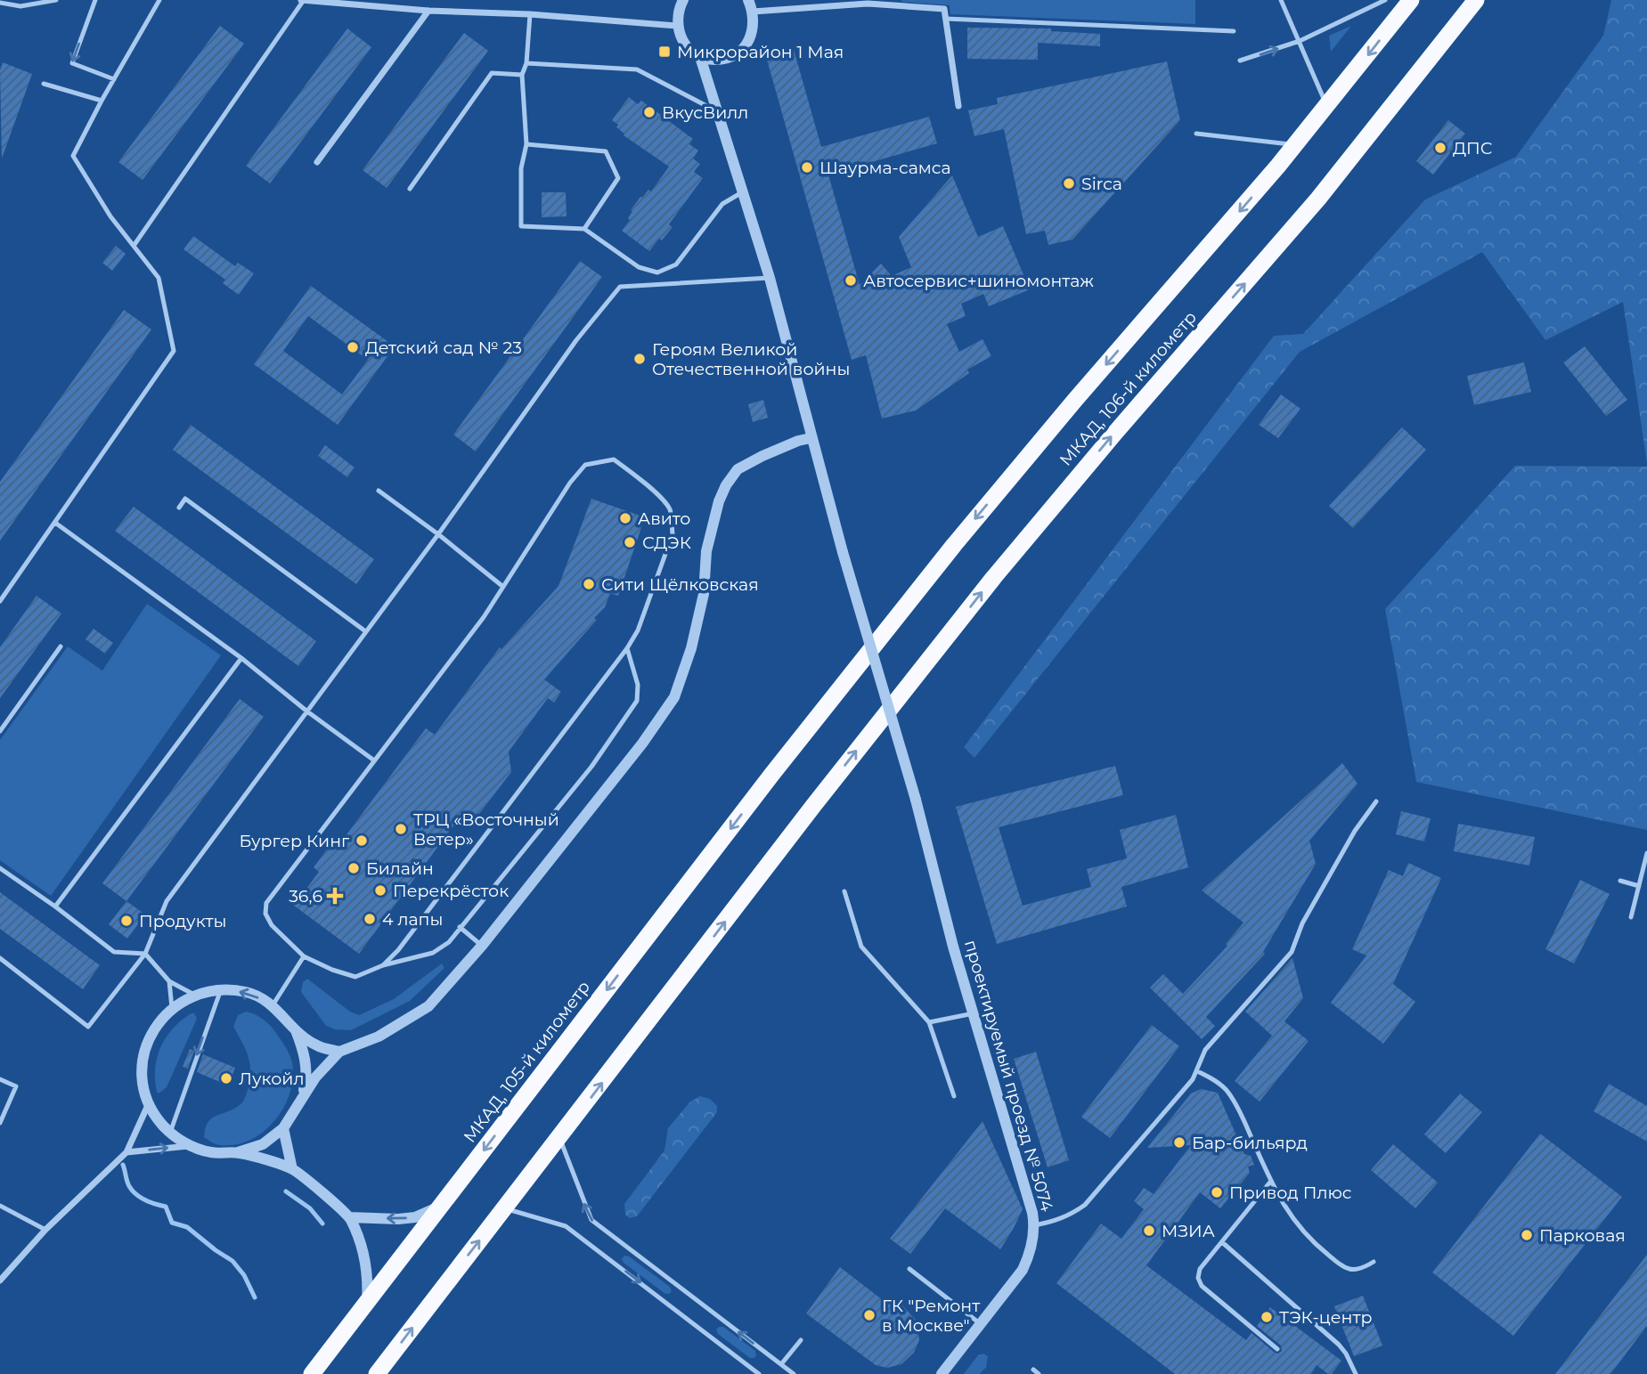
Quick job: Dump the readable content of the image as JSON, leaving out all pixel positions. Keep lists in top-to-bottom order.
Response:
{
  "streets": {
    "highway": ["МКАД, 106-й километр", "МКАД, 105-й километр"],
    "street": ["проектируемый проезд № 5074"]
  },
  "crossings": [
    ["МКАД, 106-й километр", "МКАД, 105-й километр"]
  ],
  "one_way": ["МКАД, 105-й километр"],
  "places": {
    "transit": ["Микрорайон 1 Мая"],
    "other": [
      "ВкусВилл",
      "ДПС",
      "Шаурма-самса",
      "Sirca",
      "Автосервис+шиномонтаж",
      "Детский сад № 23",
      "Героям Великой Отечественной войны",
      "Авито",
      "СДЭК",
      "Сити Щёлковская",
      "ТРЦ «Восточный Ветер»",
      "Бургер Кинг",
      "Билайн",
      "Перекрёсток",
      "4 лапы",
      "Продукты",
      "Лукойл",
      "Бар-бильярд",
      "Привод Плюс",
      "МЗИА",
      "Парковая",
      "ГК \"Ремонт в Москве\"",
      "ТЭК-центр"
    ],
    "health": ["36,6"]
  }
}
